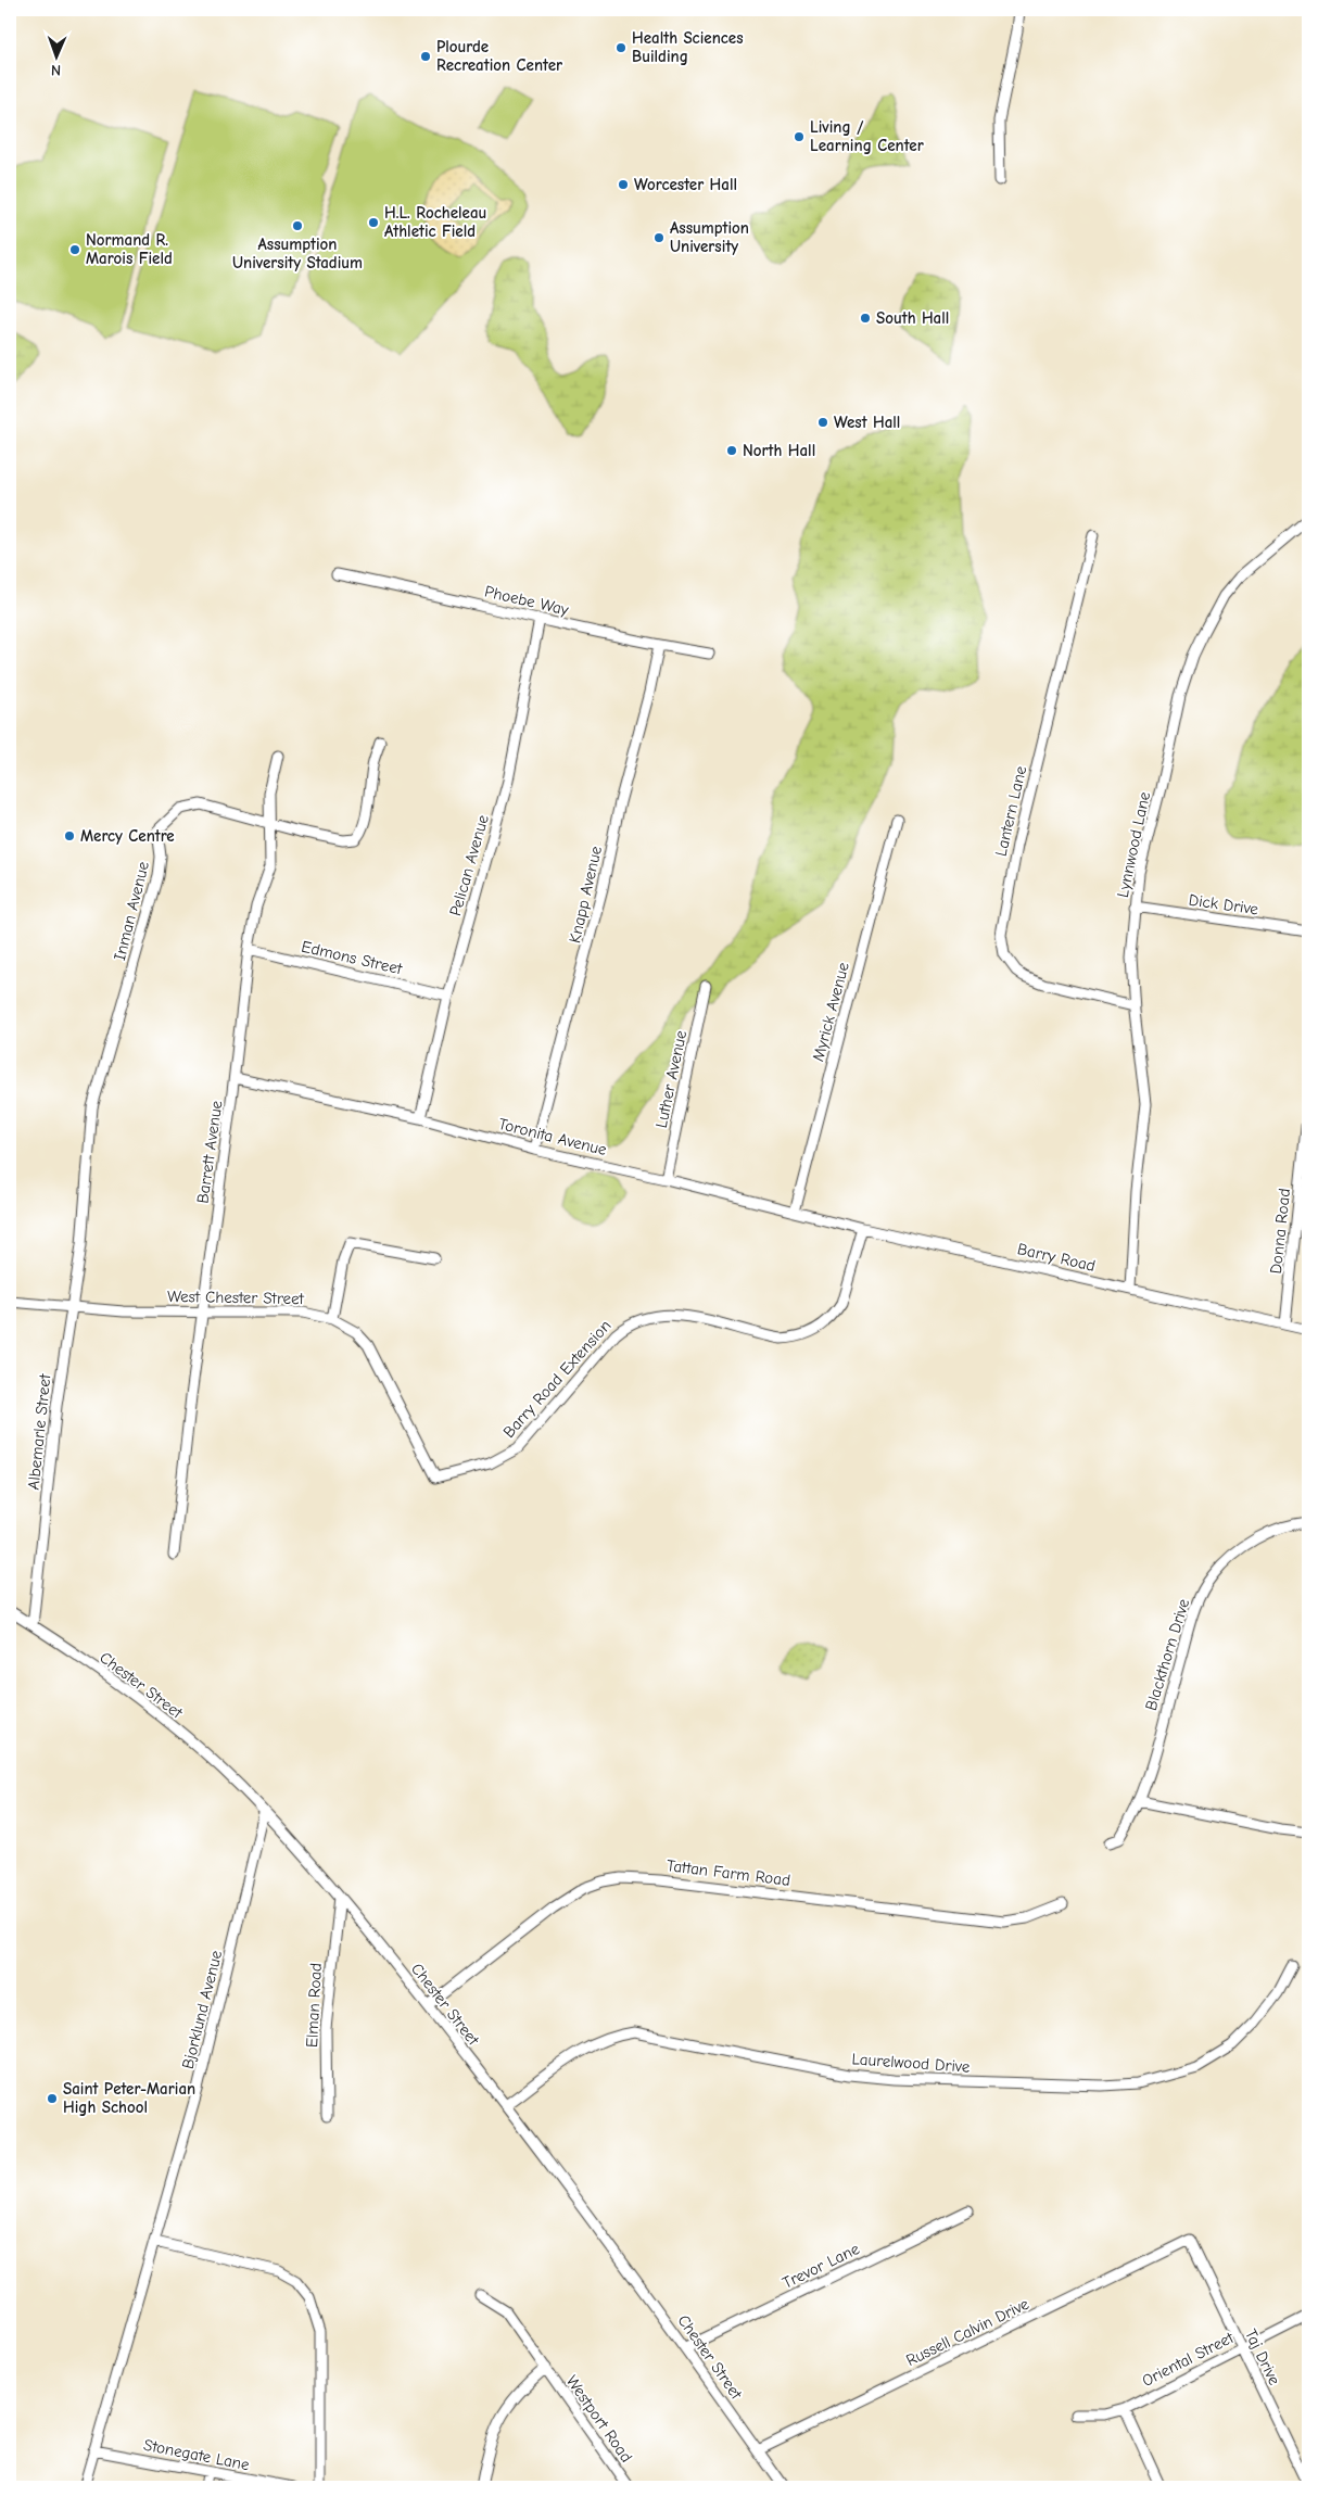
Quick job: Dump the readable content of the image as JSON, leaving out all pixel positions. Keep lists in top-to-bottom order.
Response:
{
  "streets": {
    "street": [
      "Phoebe Way",
      "Lantern Lane",
      "Lynnwood Lane",
      "Pelican Avenue",
      "Knapp Avenue",
      "Dick Drive",
      "Inman Avenue",
      "Edmons Street",
      "Myrick Avenue",
      "Luther Avenue",
      "Toronita Avenue",
      "Barrett Avenue",
      "Donna Road",
      "Barry Road",
      "West Chester Street",
      "Barry Road Extension",
      "Albemarle Street",
      "Blackthorn Drive",
      "Chester Street",
      "Tattan Farm Road",
      "Elman Road",
      "Bjorklund Avenue",
      "Laurelwood Drive",
      "Trevor Lane",
      "Russell Calvin Drive",
      "Taj Drive",
      "Oriental Street",
      "Westport Road",
      "Stonegate Lane"
    ]
  },
  "crossings": [
    ["Phoebe Way", "Pelican Avenue"],
    ["Phoebe Way", "Knapp Avenue"],
    ["Lantern Lane", "Lynnwood Lane"],
    ["Lynnwood Lane", "Dick Drive"],
    ["Lynnwood Lane", "Barry Road"],
    ["Pelican Avenue", "Edmons Street"],
    ["Pelican Avenue", "Toronita Avenue"],
    ["Knapp Avenue", "Toronita Avenue"],
    ["Inman Avenue", "Barrett Avenue"],
    ["Inman Avenue", "West Chester Street"],
    ["Inman Avenue", "Albemarle Street"],
    ["Edmons Street", "Barrett Avenue"],
    ["Myrick Avenue", "Toronita Avenue"],
    ["Luther Avenue", "Toronita Avenue"],
    ["Toronita Avenue", "Barrett Avenue"],
    ["Toronita Avenue", "Barry Road"],
    ["Toronita Avenue", "Barry Road Extension"],
    ["Barrett Avenue", "West Chester Street"],
    ["Donna Road", "Barry Road"],
    ["Barry Road", "Barry Road Extension"],
    ["West Chester Street", "Barry Road Extension"],
    ["West Chester Street", "Albemarle Street"],
    ["Albemarle Street", "Chester Street"],
    ["Chester Street", "Tattan Farm Road"],
    ["Chester Street", "Elman Road"],
    ["Chester Street", "Bjorklund Avenue"],
    ["Chester Street", "Laurelwood Drive"],
    ["Chester Street", "Trevor Lane"],
    ["Chester Street", "Russell Calvin Drive"],
    ["Bjorklund Avenue", "Stonegate Lane"],
    ["Russell Calvin Drive", "Taj Drive"],
    ["Taj Drive", "Oriental Street"]
  ],
  "places": [
    "Health Sciences Building",
    "Plourde Recreation Center",
    "Living / Learning Center",
    "Worcester Hall",
    "H.L. Rocheleau Athletic Field",
    "Assumption University Stadium",
    "Assumption University",
    "Normand R. Marois Field",
    "South Hall",
    "West Hall",
    "North Hall",
    "Mercy Centre",
    "Saint Peter-Marian High School"
  ],
  "north": "bottom"
}
